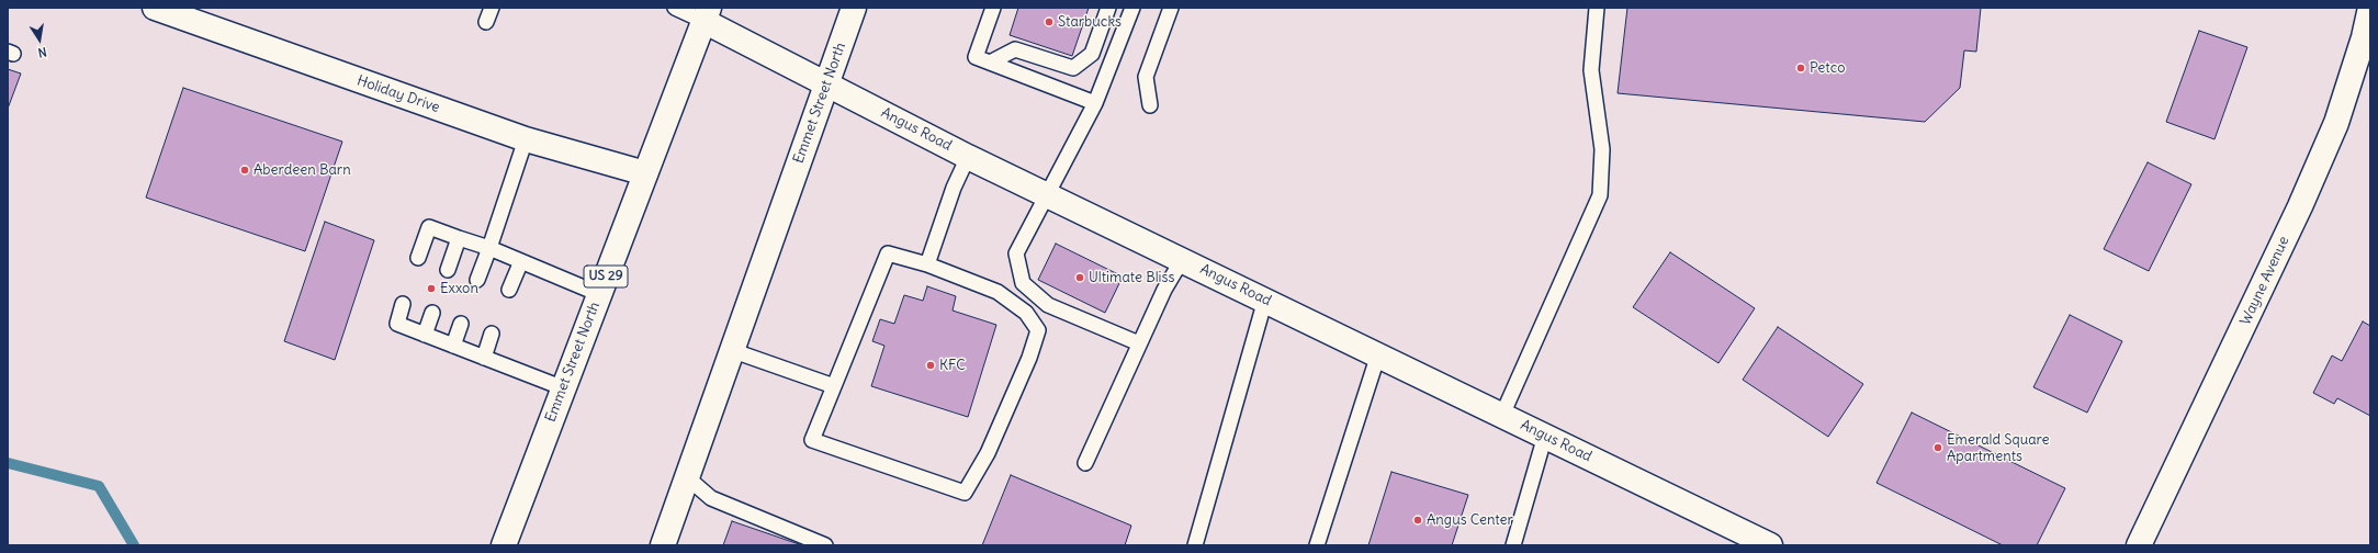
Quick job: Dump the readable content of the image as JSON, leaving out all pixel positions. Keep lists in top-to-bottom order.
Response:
{
  "streets": {
    "main road": [
      "Holiday Drive",
      "Emmet Street North",
      "Angus Road",
      "US 29",
      "Wayne Avenue"
    ]
  },
  "crossings": [
    ["Holiday Drive", "Emmet Street North"],
    ["Emmet Street North", "Angus Road"]
  ],
  "places": [
    "Starbucks",
    "Petco",
    "Aberdeen Barn",
    "Ultimate Bliss",
    "Exxon",
    "KFC",
    "Emerald Square Apartments",
    "Angus Center"
  ],
  "north": "bottom"
}
